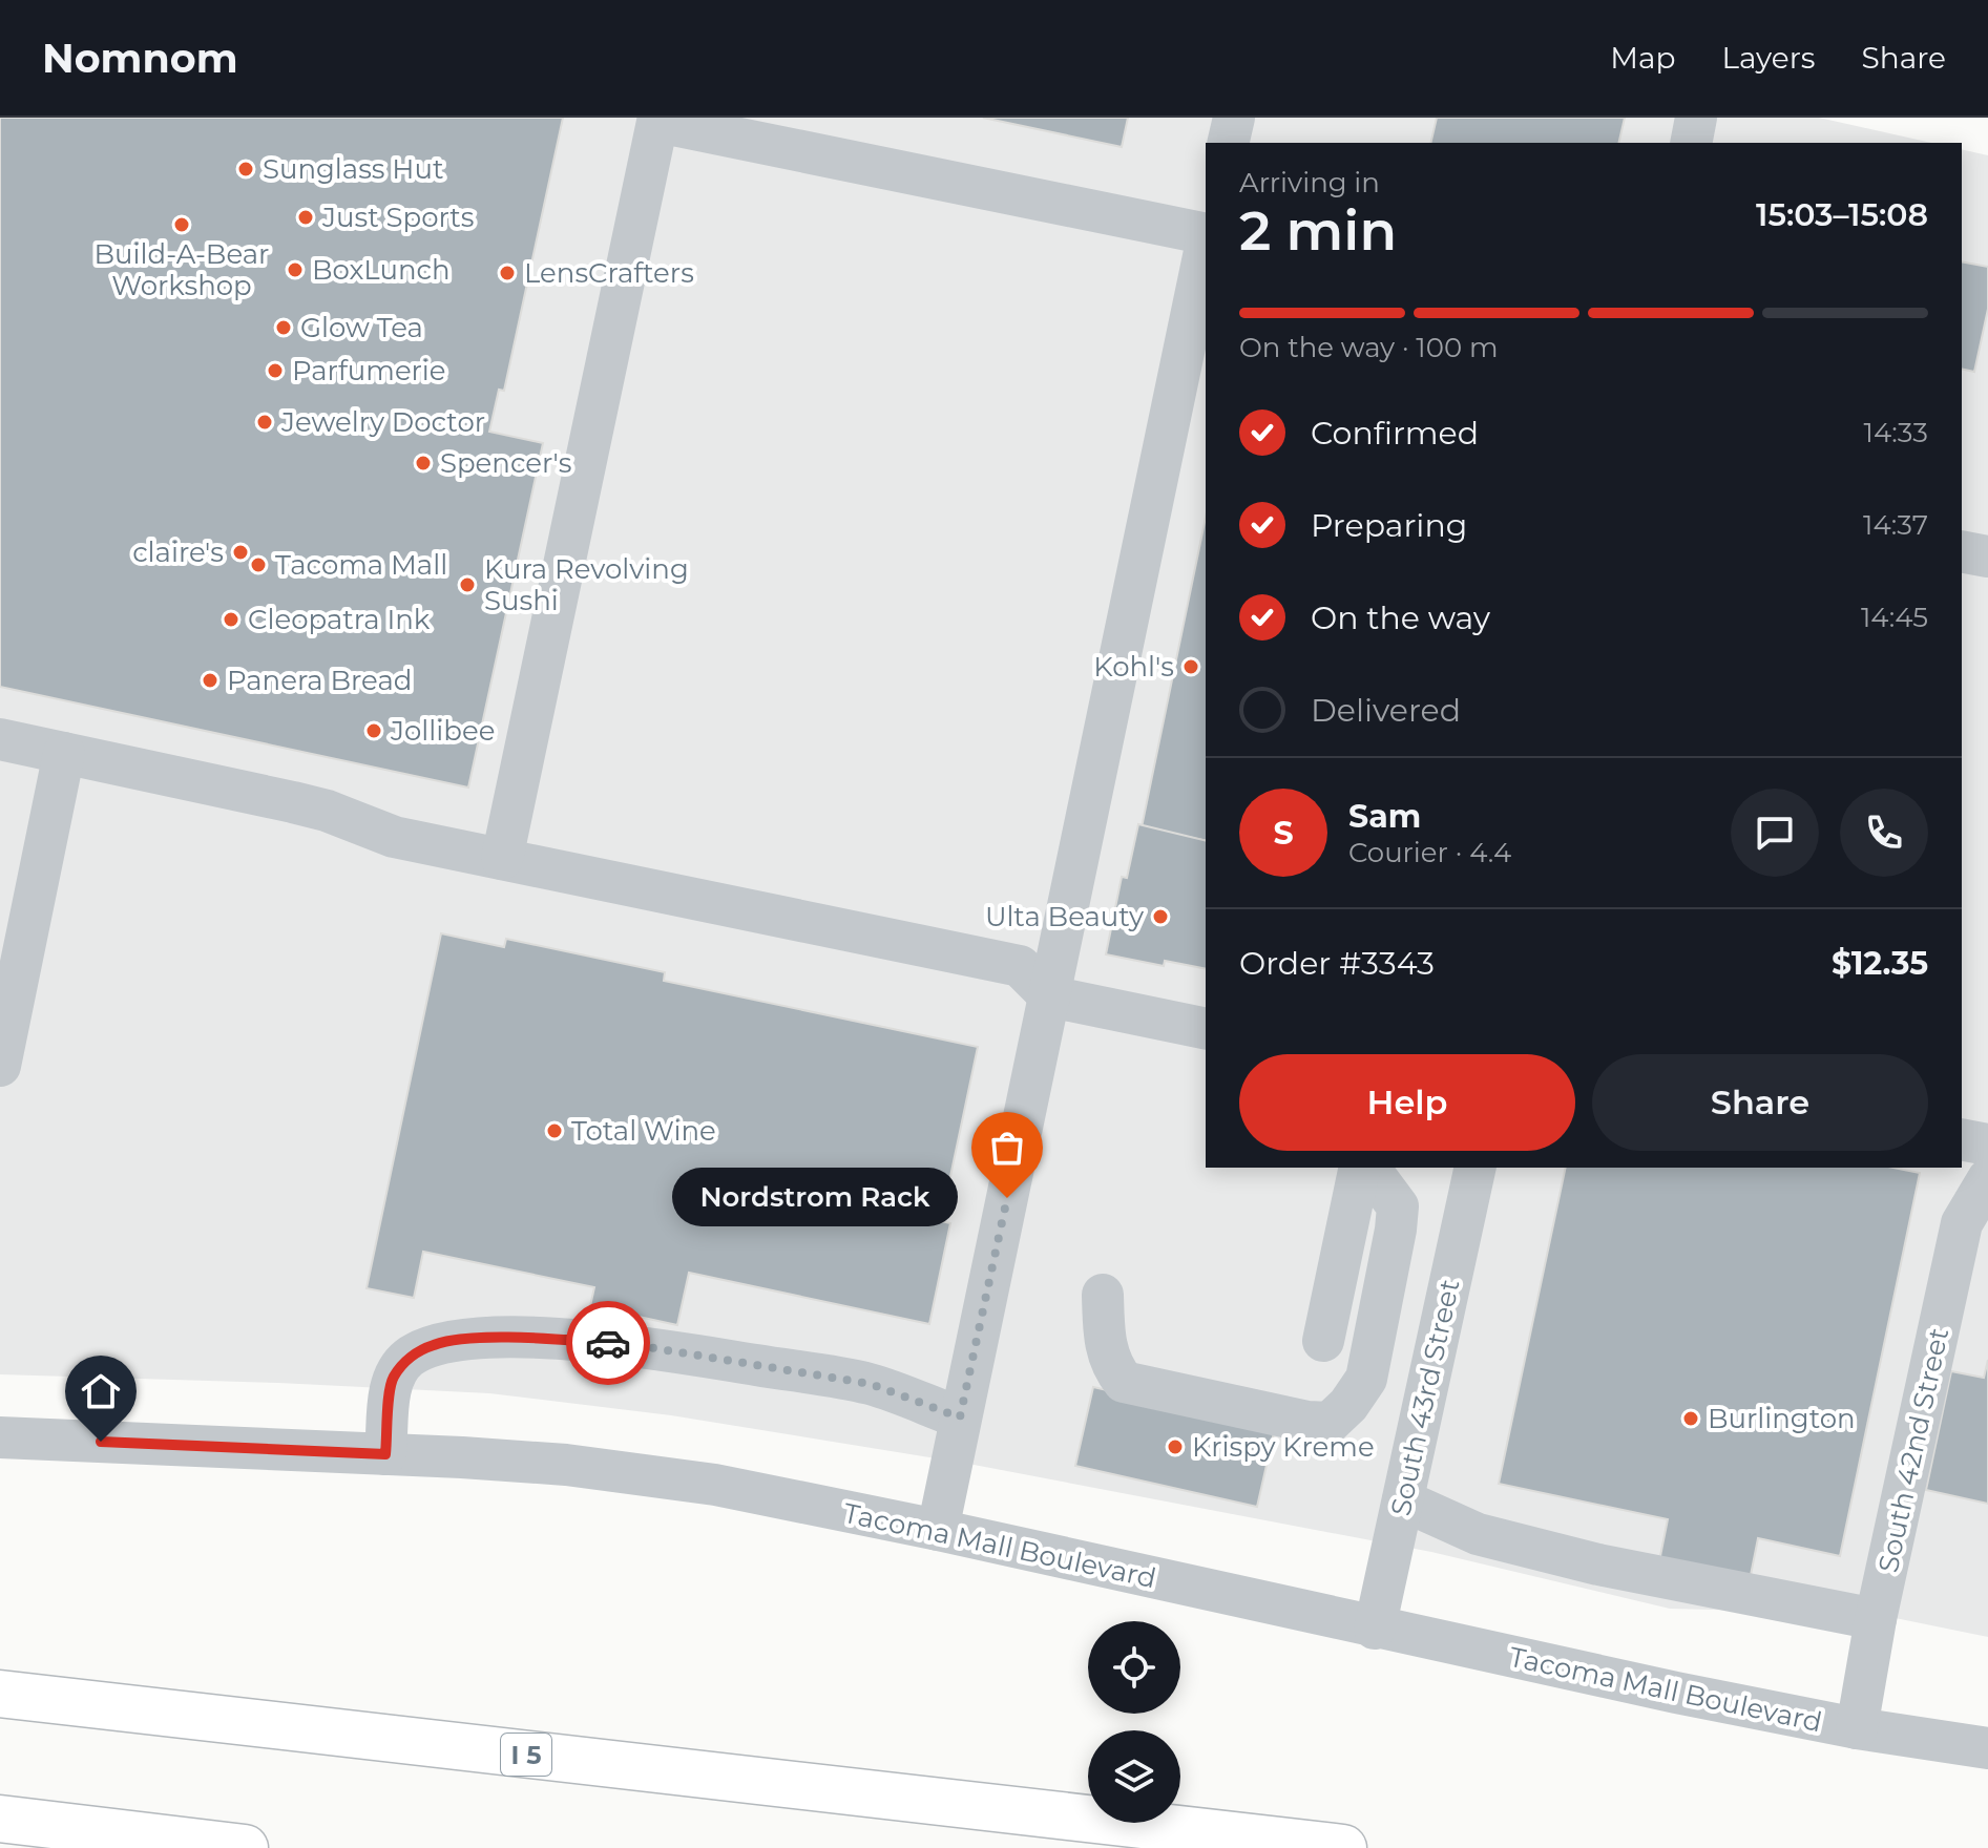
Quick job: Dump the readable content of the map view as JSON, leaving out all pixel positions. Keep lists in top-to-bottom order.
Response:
{
  "streets": {
    "highway": ["I 5"],
    "street": ["South 43rd Street", "South 42nd Street", "Tacoma Mall Boulevard"]
  },
  "crossings": [
    ["South 43rd Street", "Tacoma Mall Boulevard"],
    ["South 42nd Street", "Tacoma Mall Boulevard"]
  ],
  "places": [
    "Sunglass Hut",
    "Just Sports",
    "Build-A-Bear Workshop",
    "BoxLunch",
    "LensCrafters",
    "Glow Tea",
    "Parfumerie",
    "Jewelry Doctor",
    "Spencer's",
    "claire's",
    "Tacoma Mall",
    "Kura Revolving Sushi",
    "Cleopatra Ink",
    "Kohl's",
    "Panera Bread",
    "Jollibee",
    "Ulta Beauty",
    "Total Wine",
    "Nordstrom Rack",
    "Burlington",
    "Krispy Kreme"
  ],
  "page": {
    "header": "Nomnom",
    "nav": ["Map", "Layers", "Share"],
    "heading": ["2 min", "Arriving in", "15:03–15:08"],
    "panel": [
      "Sam",
      "Courier · 4.4",
      "Order #3343",
      "$12.35"
    ],
    "bar": "On the way · 100 m",
    "list": [
      ["Confirmed", "14:33"],
      ["Preparing", "14:37"],
      ["On the way", "14:45"],
      "Delivered"
    ],
    "round": "S",
    "buttons": ["Help", "Share"],
    "bubble": "Nordstrom Rack"
  }
}
